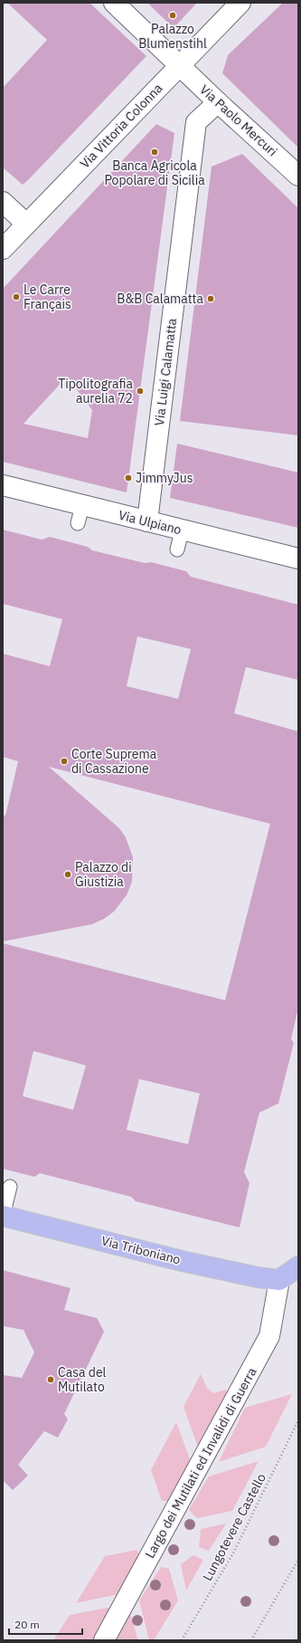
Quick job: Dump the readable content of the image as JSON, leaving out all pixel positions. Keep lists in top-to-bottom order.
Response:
{
  "streets": {
    "main road": ["Via Triboniano"],
    "street": [
      "Via Paolo Mercuri",
      "Via Vittoria Colonna",
      "Via Luigi Calamatta",
      "Via Ulpiano",
      "Largo dei Mutilati ed Invalidi di Guerra"
    ],
    "path": ["Lungotevere Castello"]
  },
  "crossings": [
    ["Via Paolo Mercuri", "Via Vittoria Colonna"],
    ["Via Paolo Mercuri", "Via Luigi Calamatta"],
    ["Via Luigi Calamatta", "Via Ulpiano"],
    ["Via Triboniano", "Largo dei Mutilati ed Invalidi di Guerra"]
  ],
  "places": [
    "Palazzo Blumenstihl",
    "Banca Agricola Popolare di Sicilia",
    "Le Carre Français",
    "B&B Calamatta",
    "Tipolitografia aurelia 72",
    "JimmyJus",
    "Corte Suprema di Cassazione",
    "Palazzo di Giustizia",
    "Casa del Mutilato"
  ],
  "scale_bar": "20 m"
}
